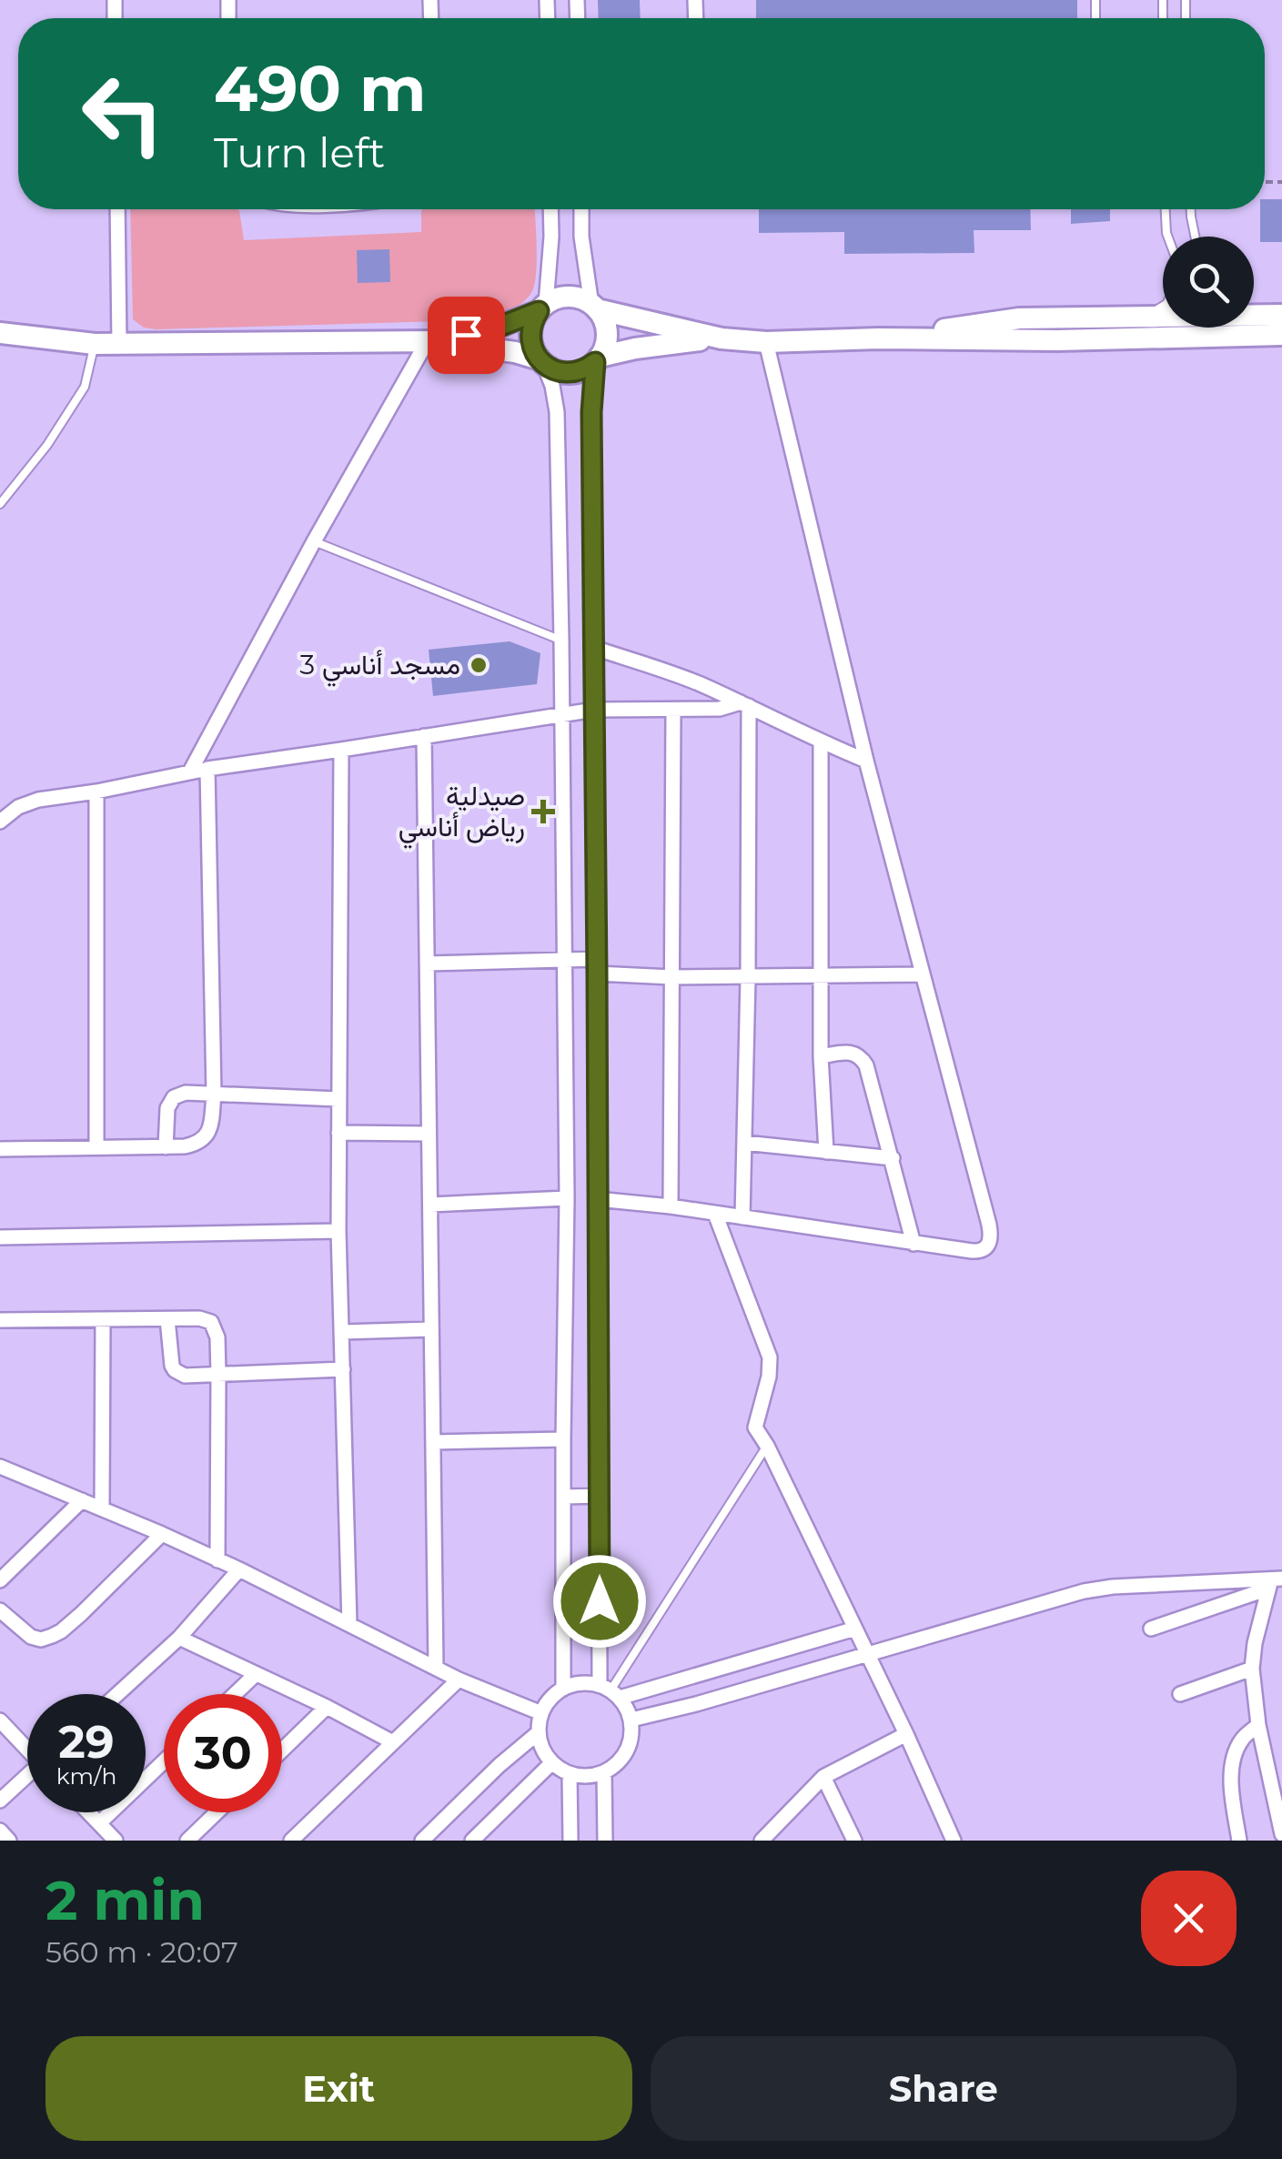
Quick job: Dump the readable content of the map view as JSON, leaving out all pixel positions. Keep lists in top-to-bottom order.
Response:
{
  "places": {
    "other": ["مسجد أناسي 3"],
    "health": ["صيدلية رياض أناسي"]
  },
  "page": {
    "turn": ["490 m", "Turn left"],
    "speed": "29 km/h",
    "limit": "30",
    "heading": ["2 min", "560 m · 20:07"],
    "buttons": ["Exit", "Share"]
  }
}
